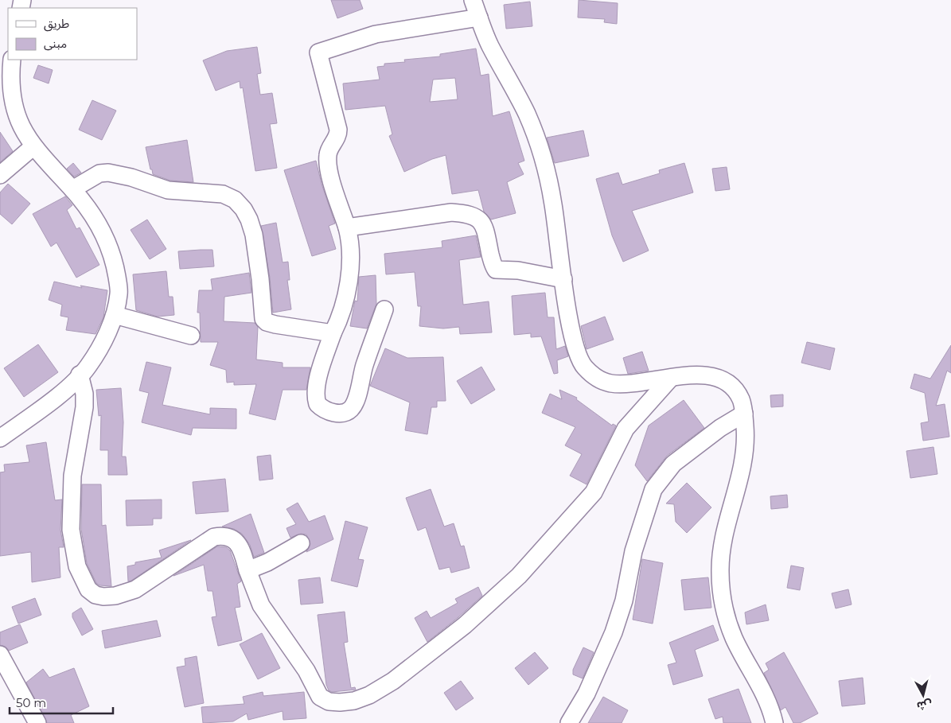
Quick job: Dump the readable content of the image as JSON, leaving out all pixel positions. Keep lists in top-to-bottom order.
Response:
{
  "legend": ["طريق", "مبنى"],
  "scale_bar": "50 m",
  "north": "bottom"
}
